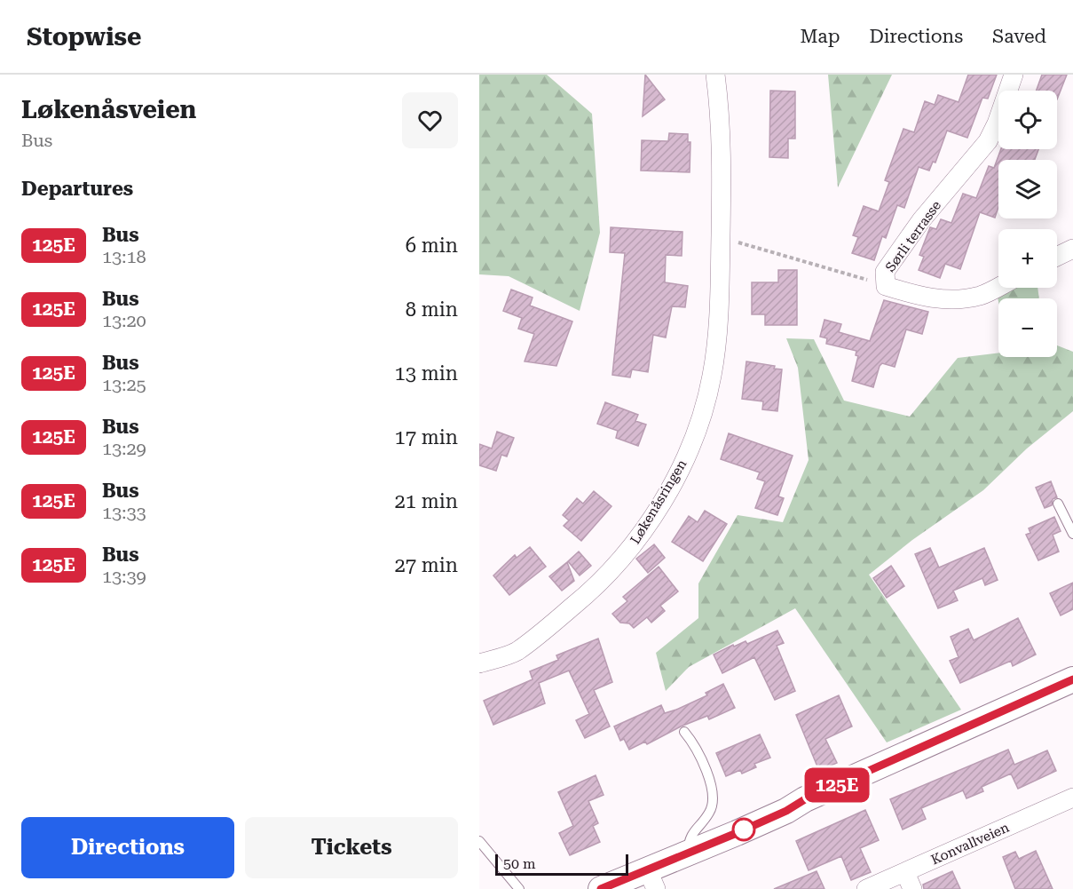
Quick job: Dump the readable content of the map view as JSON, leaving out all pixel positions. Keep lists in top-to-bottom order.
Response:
{
  "streets": {
    "street": ["Sørli terrasse", "Løkenåsringen", "Konvallveien"]
  },
  "lines": ["bus line 125E"],
  "scale_bar": "50 m",
  "page": {
    "header": "Stopwise",
    "nav": ["Map", "Directions", "Saved"],
    "heading": [
      ["Løkenåsveien", "Bus"],
      "Departures"
    ],
    "on_map": "125E",
    "map_buttons": ["+", "−"],
    "list": [
      {
        "mark": "125E",
        "name": "Bus",
        "note": "13:18",
        "value": "6 min"
      },
      {
        "mark": "125E",
        "name": "Bus",
        "note": "13:20",
        "value": "8 min"
      },
      {
        "mark": "125E",
        "name": "Bus",
        "note": "13:25",
        "value": "13 min"
      },
      {
        "mark": "125E",
        "name": "Bus",
        "note": "13:29",
        "value": "17 min"
      },
      {
        "mark": "125E",
        "name": "Bus",
        "note": "13:33",
        "value": "21 min"
      },
      {
        "mark": "125E",
        "name": "Bus",
        "note": "13:39",
        "value": "27 min"
      }
    ],
    "buttons": ["Directions", "Tickets"],
    "scale": "50 m"
  }
}
